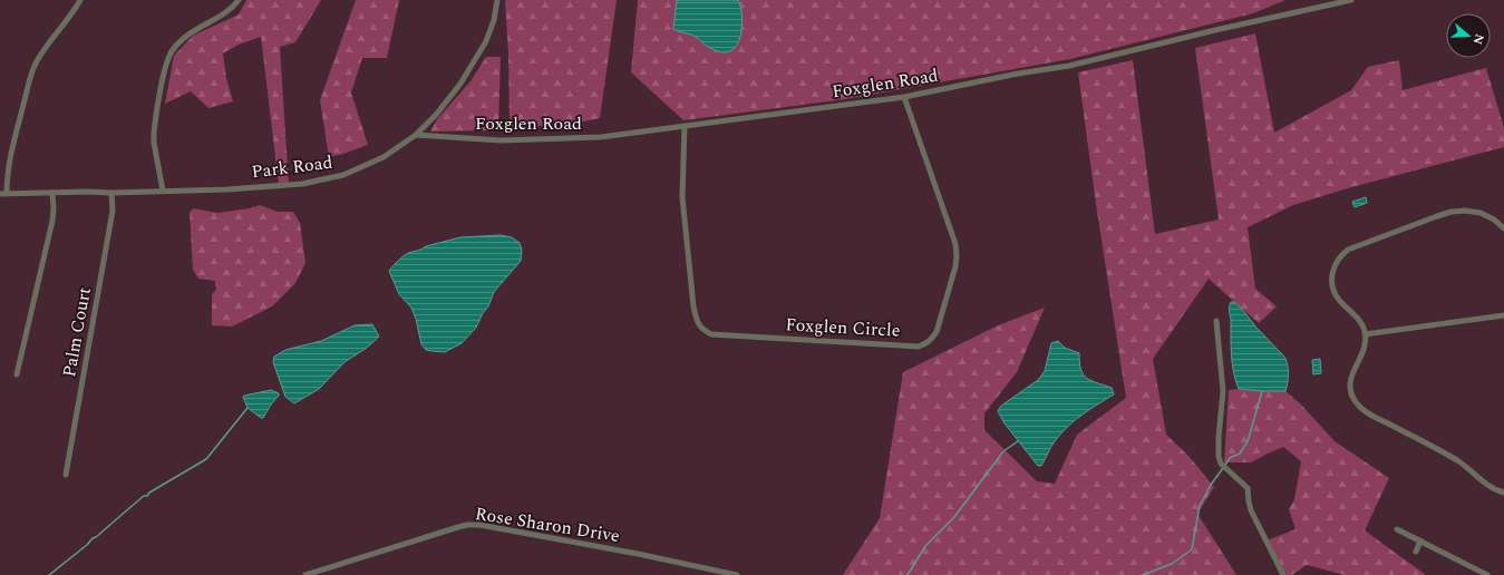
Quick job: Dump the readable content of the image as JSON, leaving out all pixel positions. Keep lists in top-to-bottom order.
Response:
{
  "streets": {
    "street": [
      "Foxglen Road",
      "Park Road",
      "Foxglen Circle",
      "Palm Court",
      "Rose Sharon Drive"
    ]
  },
  "crossings": [
    ["Foxglen Road", "Park Road"],
    ["Foxglen Road", "Foxglen Circle"],
    ["Park Road", "Palm Court"]
  ],
  "north": "right"
}
